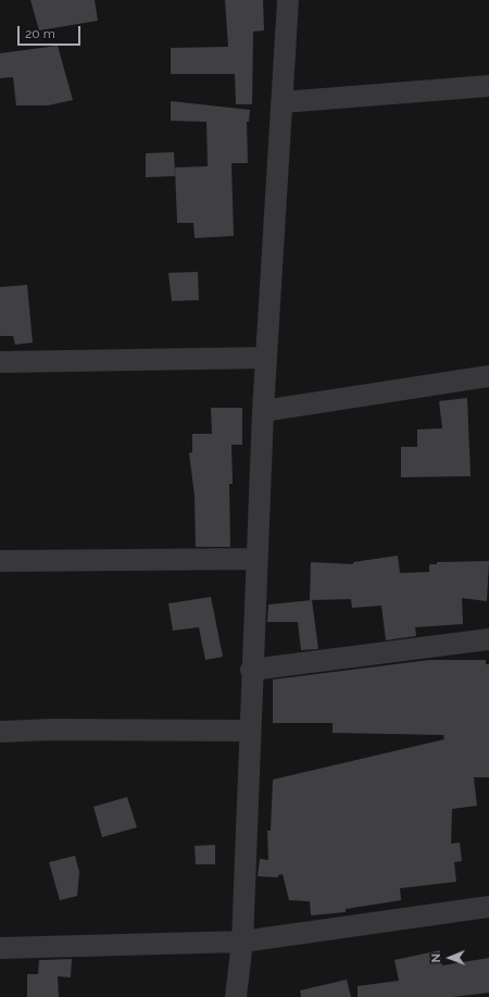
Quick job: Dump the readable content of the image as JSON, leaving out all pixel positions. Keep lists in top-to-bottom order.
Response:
{
  "scale_bar": "20 m",
  "north": "left"
}
